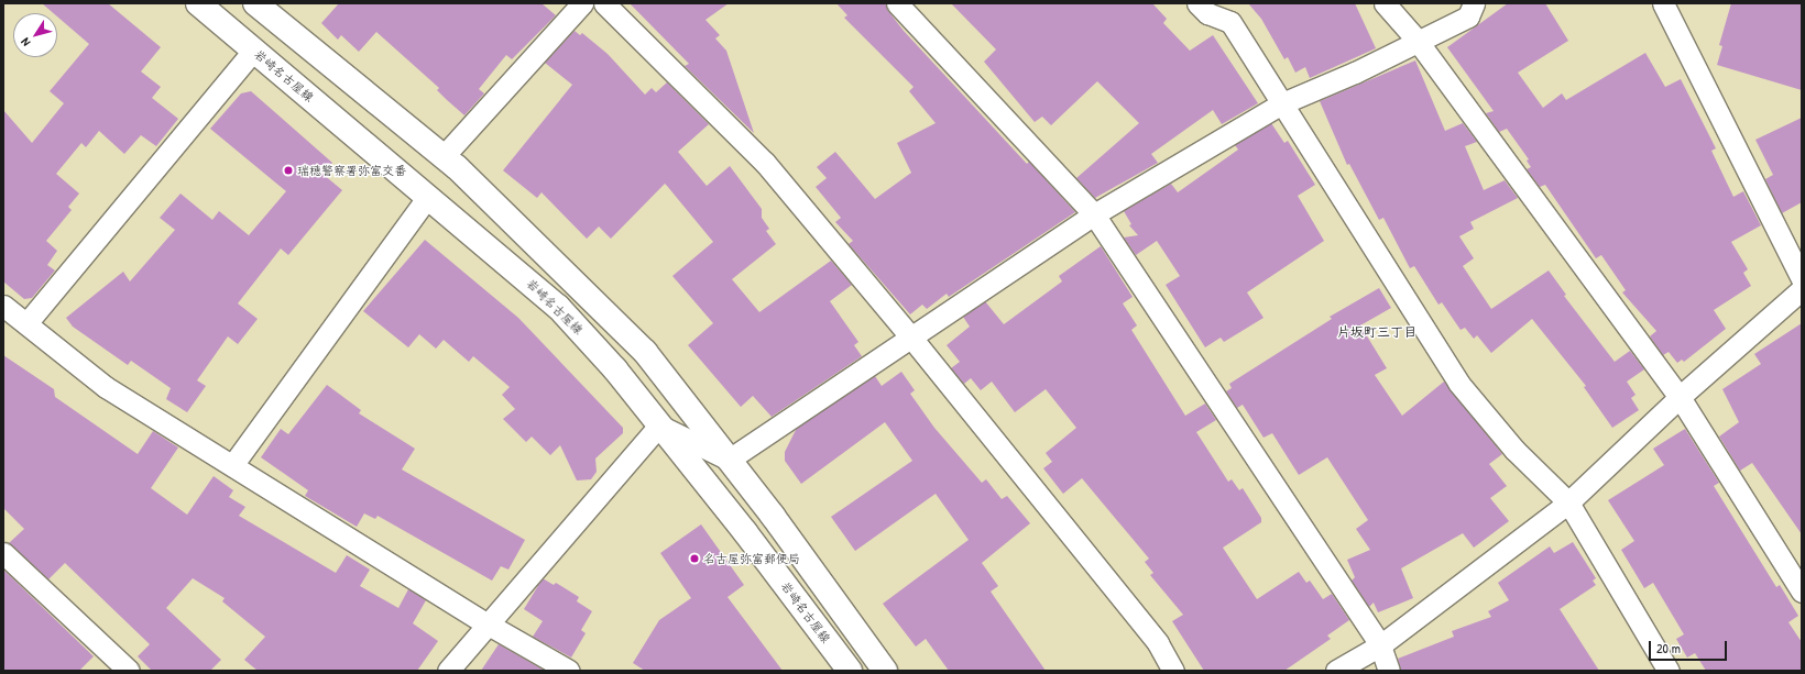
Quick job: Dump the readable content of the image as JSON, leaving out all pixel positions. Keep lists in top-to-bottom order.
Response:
{
  "streets": {
    "main road": ["岩崎名古屋線"]
  },
  "districts": ["片坂町三丁目"],
  "places": ["瑞穂警察署弥富交番", "名古屋弥富郵便局"],
  "scale_bar": "20 m",
  "north": "bottom left"
}
